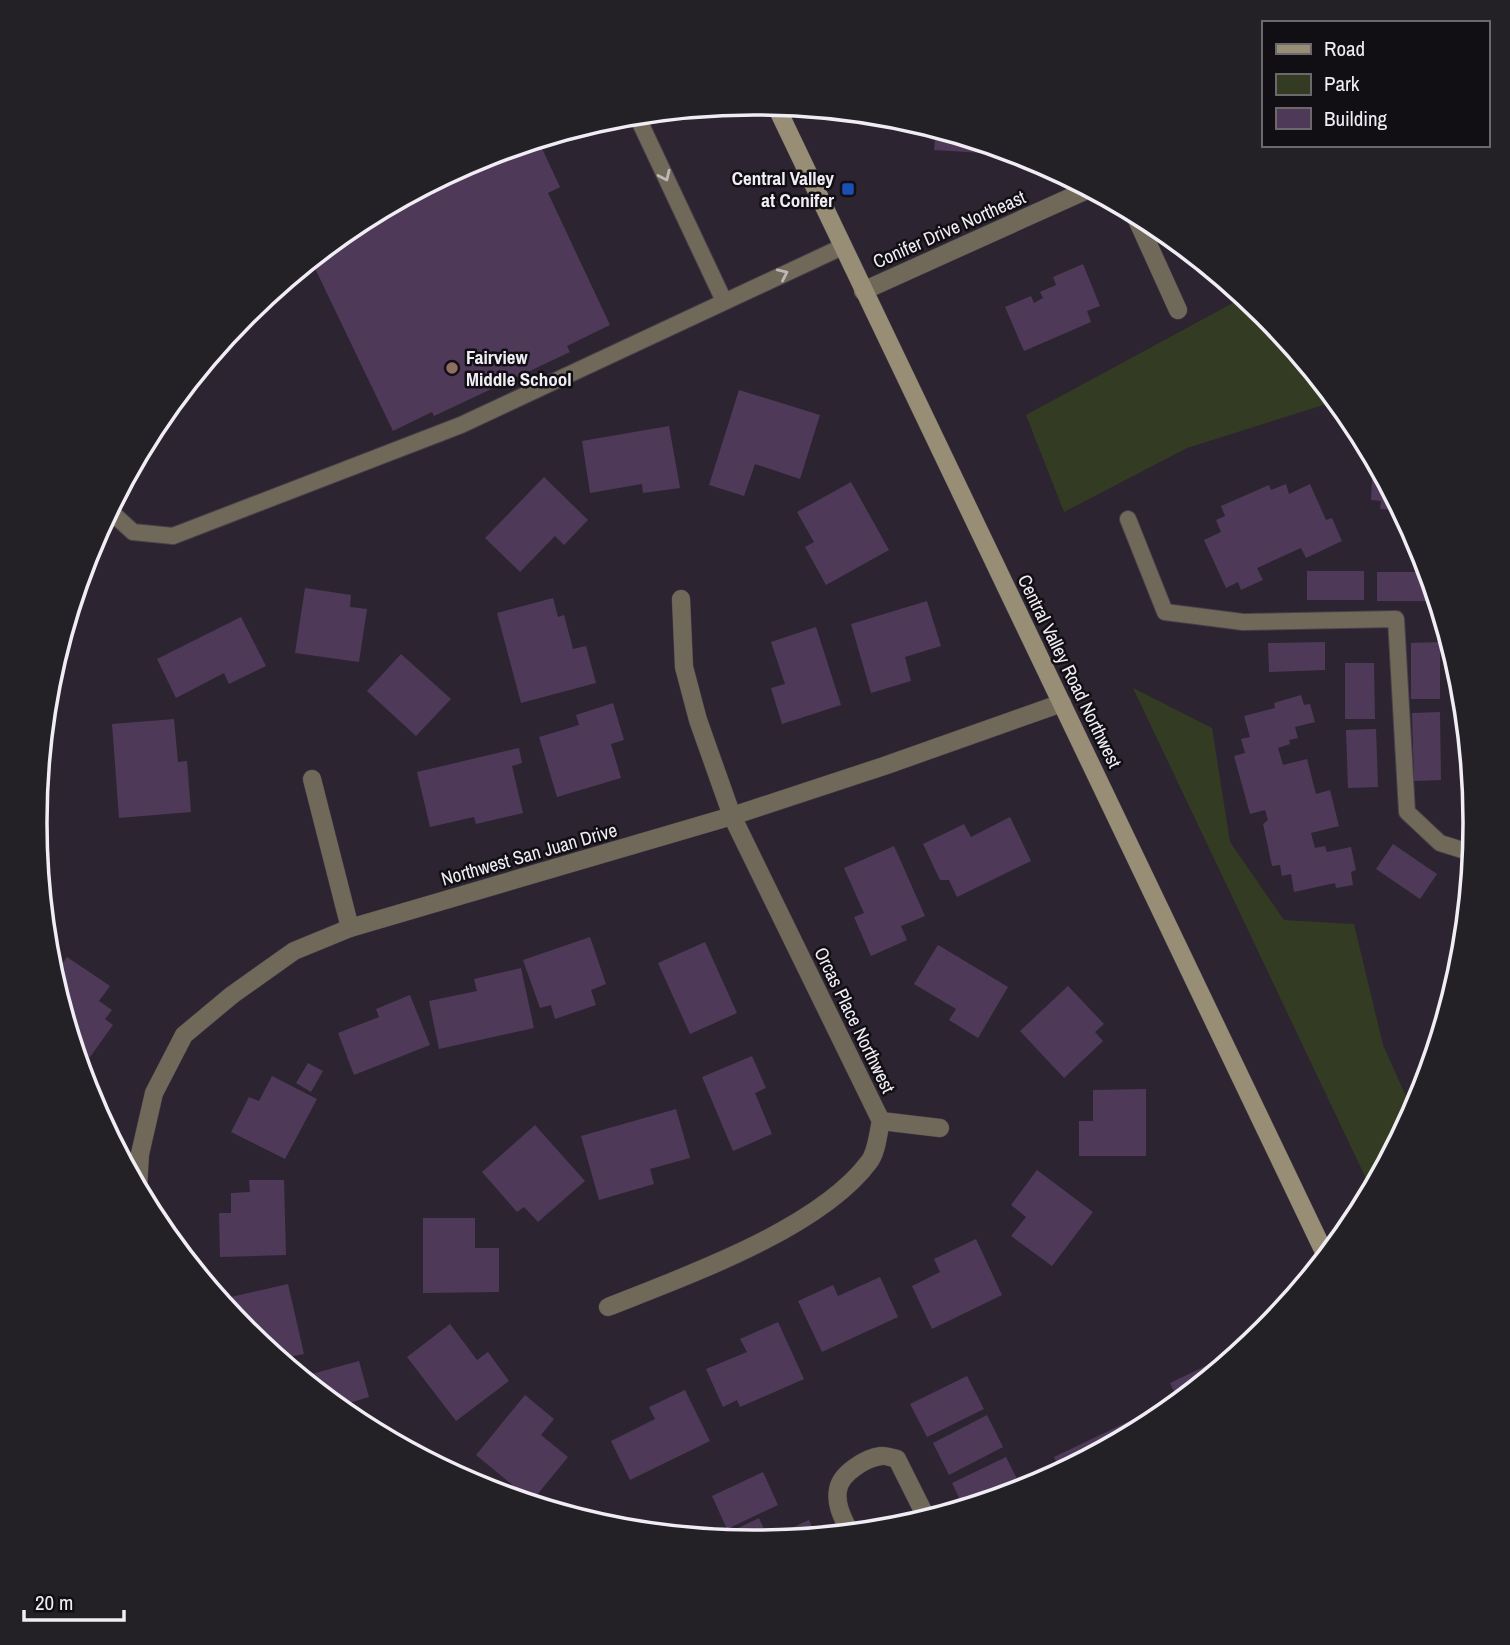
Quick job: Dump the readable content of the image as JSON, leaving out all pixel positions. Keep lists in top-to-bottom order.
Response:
{
  "streets": {
    "main road": ["Central Valley Road Northwest"],
    "street": ["Conifer Drive Northeast", "Northwest San Juan Drive", "Orcas Place Northwest"]
  },
  "crossings": [
    ["Conifer Drive Northeast", "Central Valley Road Northwest"],
    ["Central Valley Road Northwest", "Northwest San Juan Drive"],
    ["Northwest San Juan Drive", "Orcas Place Northwest"]
  ],
  "places": {
    "transit": ["Central Valley at Conifer"],
    "other": ["Fairview Middle School"]
  },
  "legend": ["Road", "Park", "Building"],
  "scale_bar": "20 m"
}
